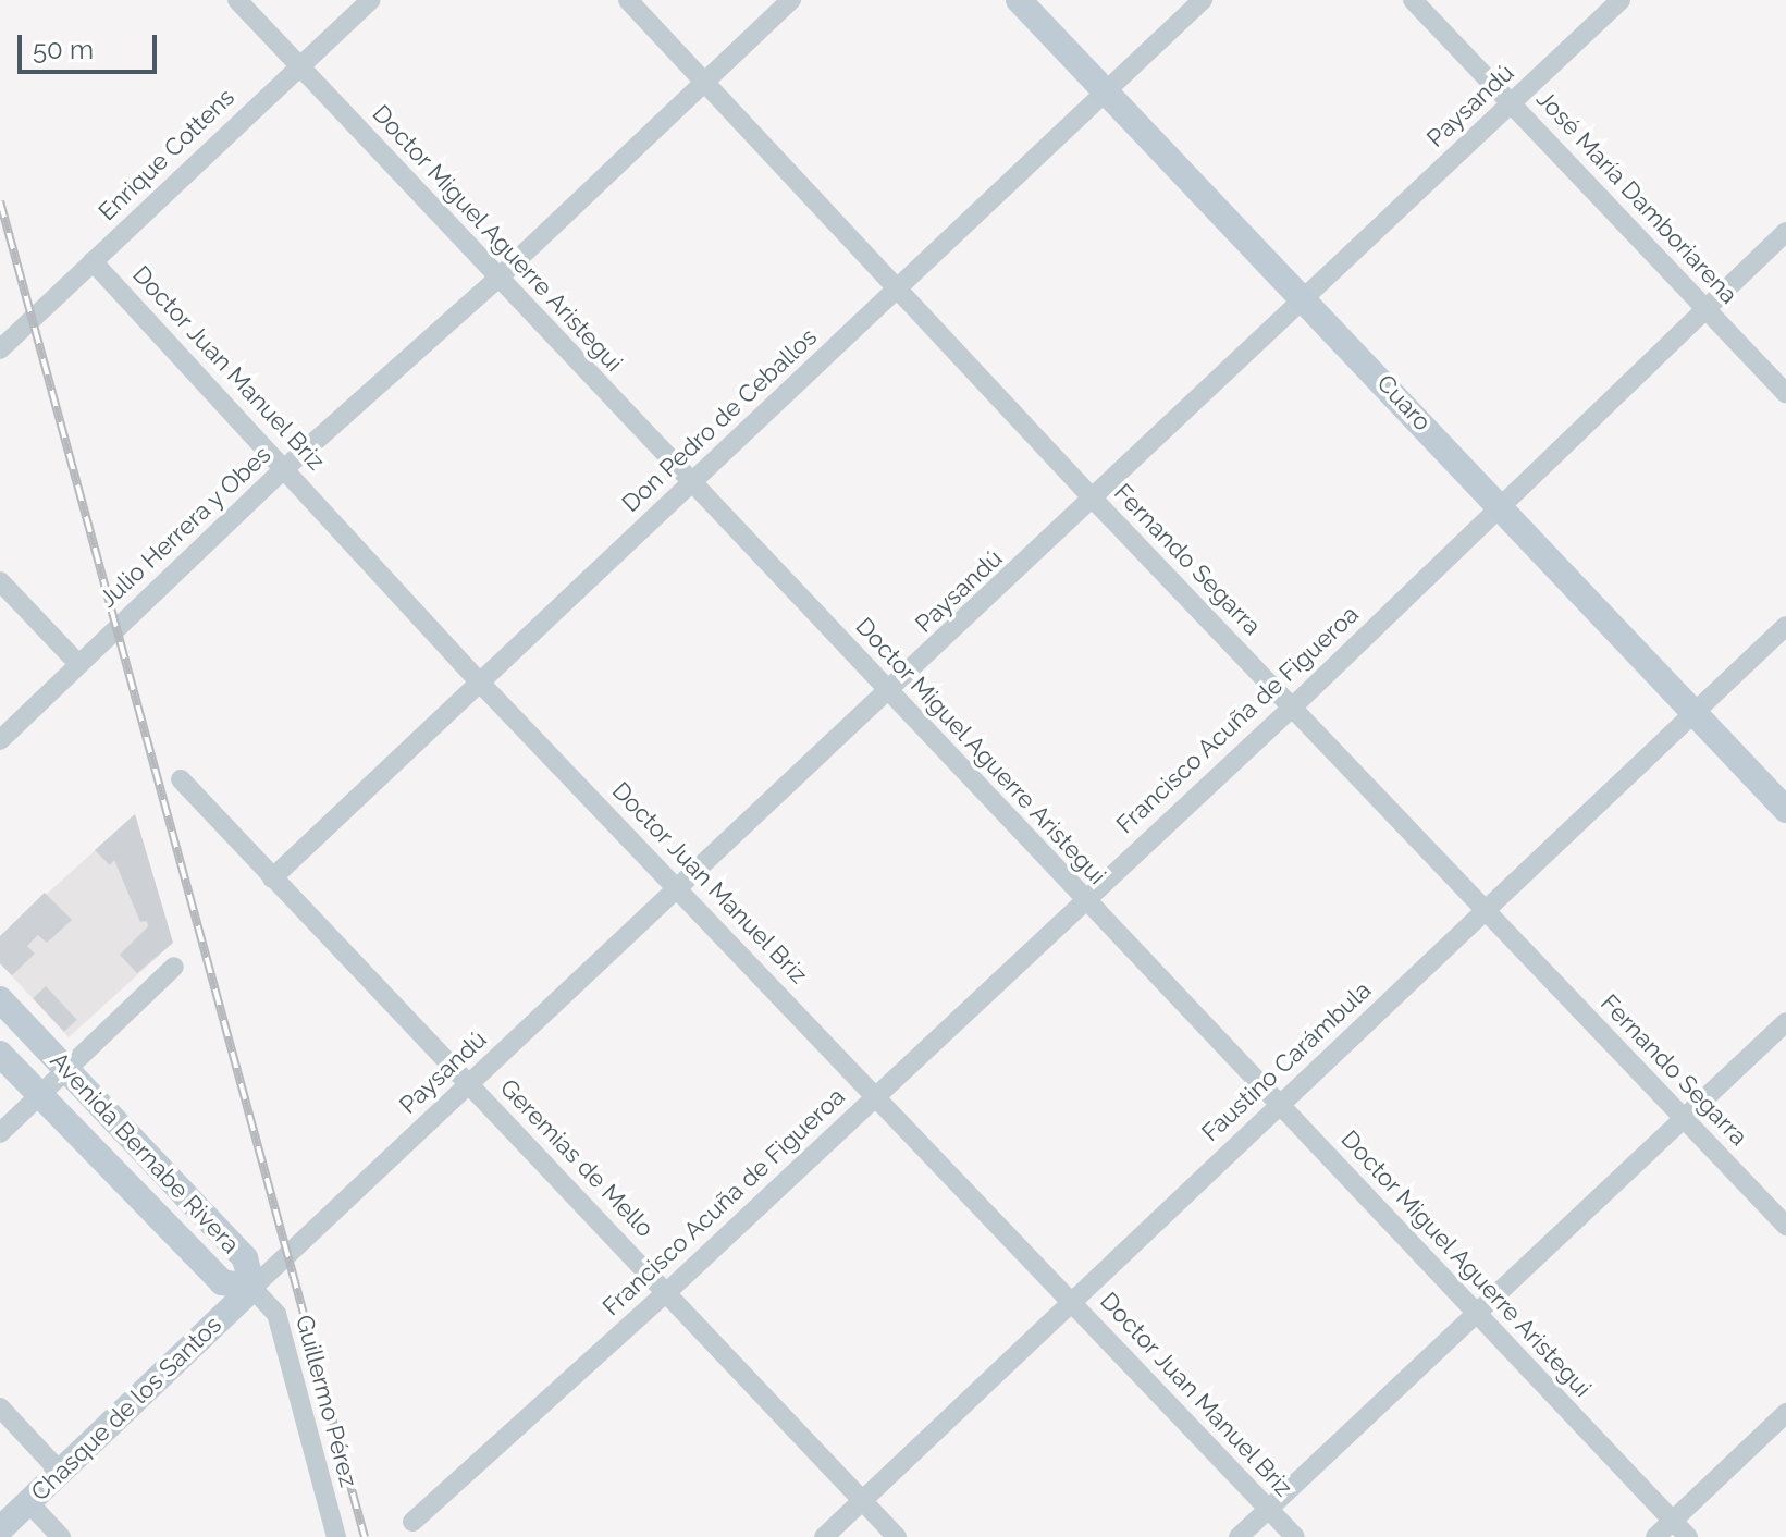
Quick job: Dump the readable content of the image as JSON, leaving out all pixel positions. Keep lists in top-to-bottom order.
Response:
{
  "streets": {
    "street": [
      "Paysandú",
      "Enrique Cottens",
      "José María Damboriarena",
      "Doctor Miguel Aguerre Aristegui",
      "Doctor Juan Manuel Briz",
      "Cuaro",
      "Don Pedro de Ceballos",
      "Julio Herrera y Obes",
      "Fernando Segarra",
      "Francisco Acuña de Figueroa",
      "Faustino Carámbula",
      "Avenida Bernabe Rivera",
      "Geremias de Mello",
      "Guillermo Pérez",
      "Chasque de los Santos"
    ]
  },
  "crossings": [
    ["Paysandú", "José María Damboriarena"],
    ["Paysandú", "Doctor Miguel Aguerre Aristegui"],
    ["Paysandú", "Doctor Juan Manuel Briz"],
    ["Paysandú", "Cuaro"],
    ["Paysandú", "Fernando Segarra"],
    ["Paysandú", "Avenida Bernabe Rivera"],
    ["Paysandú", "Geremias de Mello"],
    ["Paysandú", "Guillermo Pérez"],
    ["Paysandú", "Chasque de los Santos"],
    ["Enrique Cottens", "Doctor Miguel Aguerre Aristegui"],
    ["Enrique Cottens", "Doctor Juan Manuel Briz"],
    ["José María Damboriarena", "Francisco Acuña de Figueroa"],
    ["Doctor Miguel Aguerre Aristegui", "Don Pedro de Ceballos"],
    ["Doctor Miguel Aguerre Aristegui", "Julio Herrera y Obes"],
    ["Doctor Miguel Aguerre Aristegui", "Francisco Acuña de Figueroa"],
    ["Doctor Miguel Aguerre Aristegui", "Faustino Carámbula"],
    ["Doctor Juan Manuel Briz", "Don Pedro de Ceballos"],
    ["Doctor Juan Manuel Briz", "Julio Herrera y Obes"],
    ["Doctor Juan Manuel Briz", "Francisco Acuña de Figueroa"],
    ["Doctor Juan Manuel Briz", "Faustino Carámbula"],
    ["Cuaro", "Don Pedro de Ceballos"],
    ["Cuaro", "Francisco Acuña de Figueroa"],
    ["Cuaro", "Faustino Carámbula"],
    ["Don Pedro de Ceballos", "Fernando Segarra"],
    ["Don Pedro de Ceballos", "Geremias de Mello"],
    ["Julio Herrera y Obes", "Fernando Segarra"],
    ["Fernando Segarra", "Francisco Acuña de Figueroa"],
    ["Fernando Segarra", "Faustino Carámbula"],
    ["Francisco Acuña de Figueroa", "Geremias de Mello"],
    ["Faustino Carámbula", "Geremias de Mello"],
    ["Avenida Bernabe Rivera", "Guillermo Pérez"],
    ["Avenida Bernabe Rivera", "Chasque de los Santos"],
    ["Guillermo Pérez", "Chasque de los Santos"]
  ],
  "scale_bar": "50 m"
}
